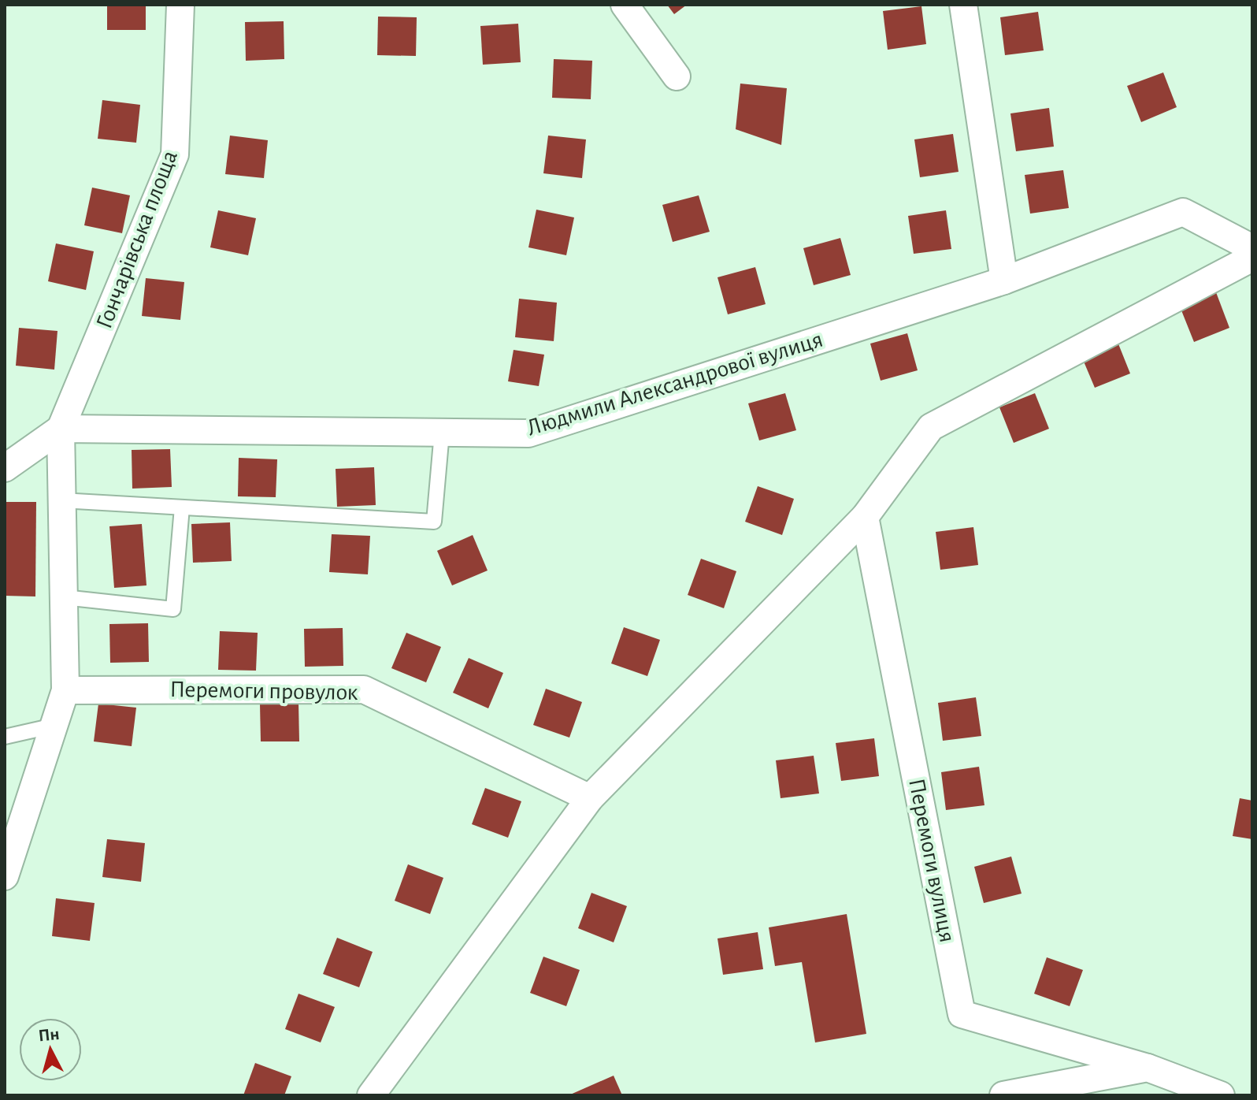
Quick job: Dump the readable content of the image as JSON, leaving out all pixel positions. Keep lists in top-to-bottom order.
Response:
{
  "streets": {
    "street": [
      "Гончарівська площа",
      "Людмили Александрової вулиця",
      "Перемоги провулок",
      "Перемоги вулиця"
    ]
  },
  "crossings": [
    ["Гончарівська площа", "Людмили Александрової вулиця"]
  ],
  "north": "top"
}
